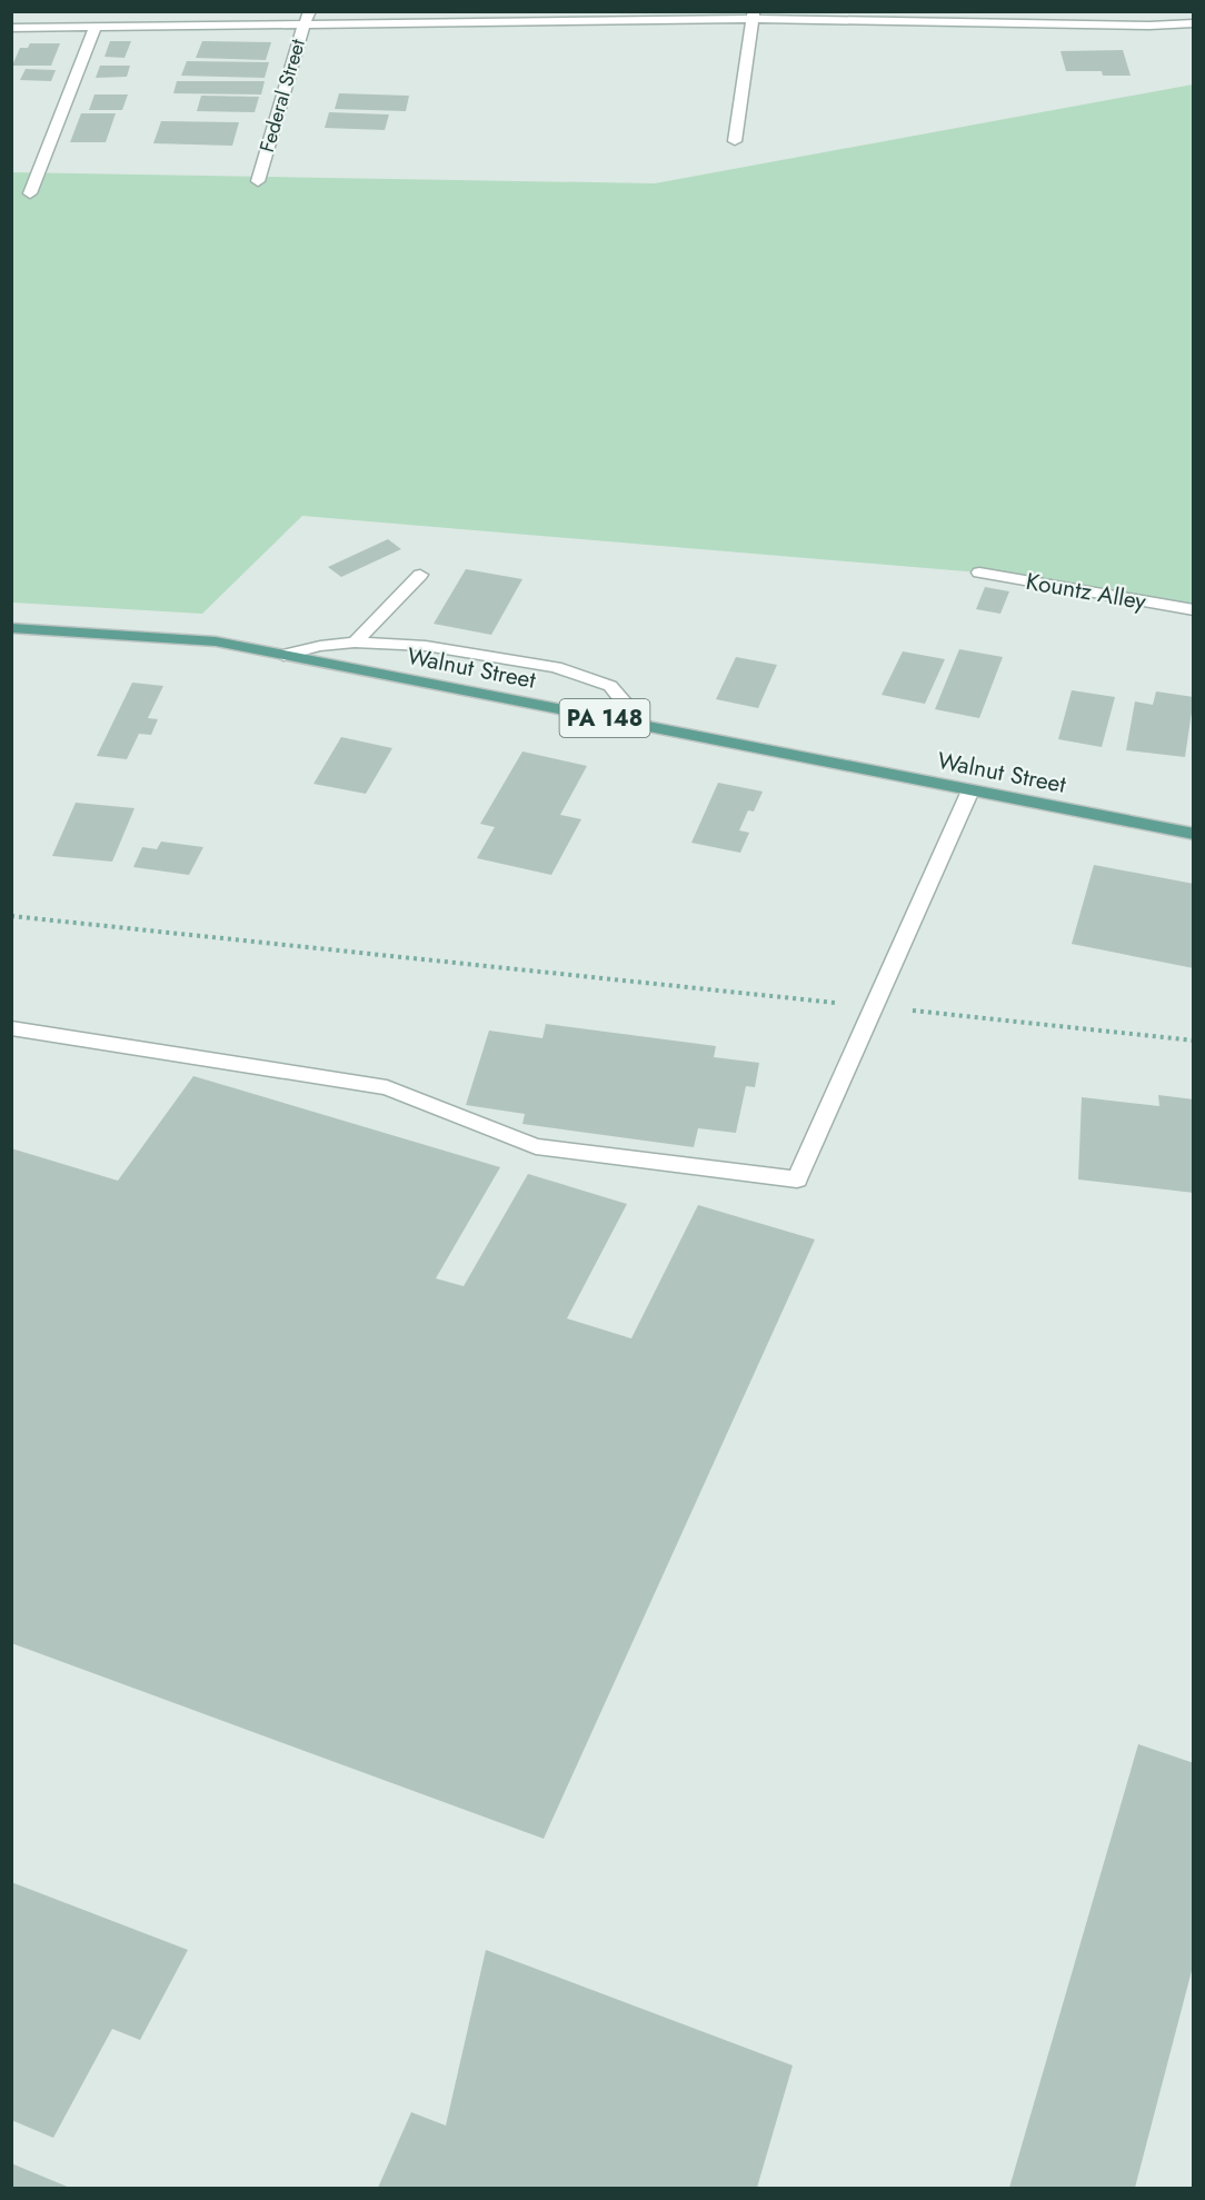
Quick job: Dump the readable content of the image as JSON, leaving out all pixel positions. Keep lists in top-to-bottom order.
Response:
{
  "streets": {
    "main road": ["Walnut Street", "PA 148"],
    "street": ["Federal Street", "Kountz Alley"]
  }
}
